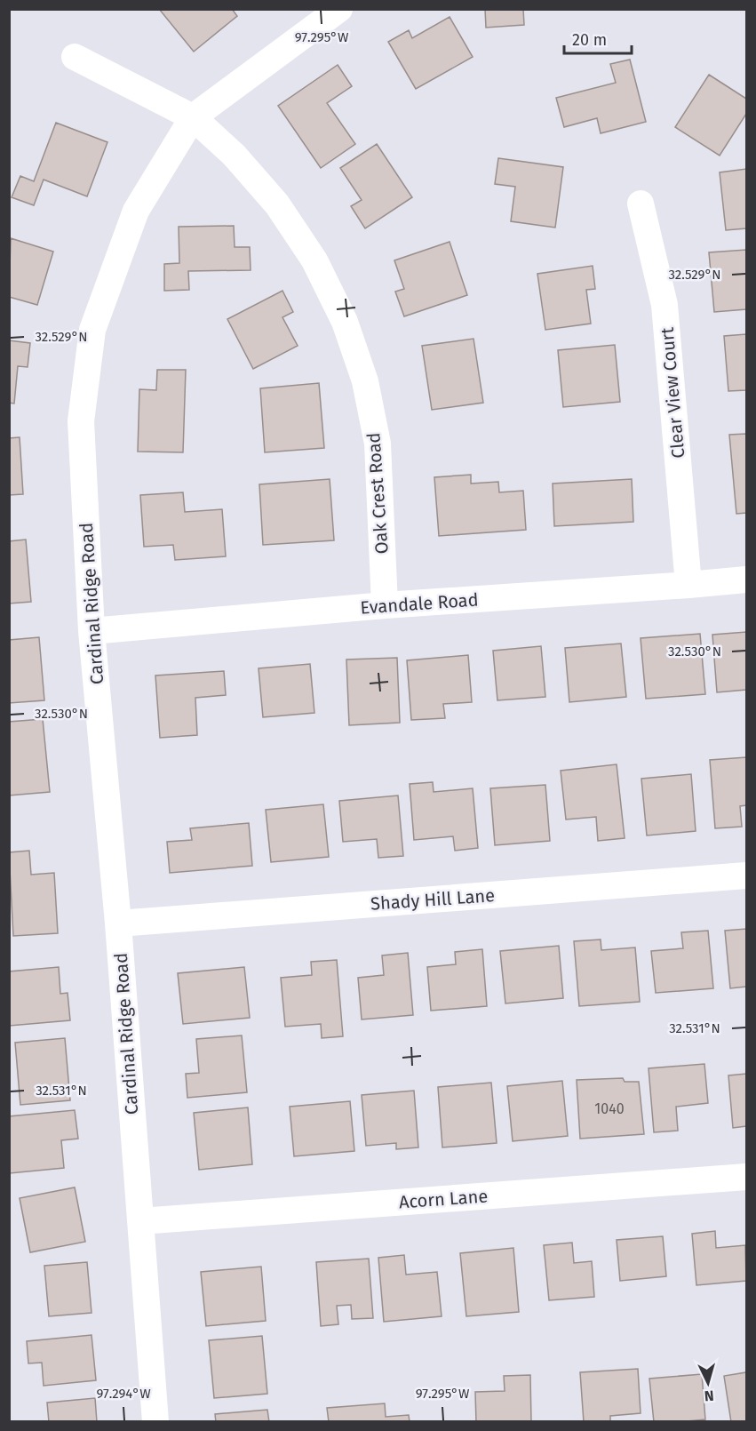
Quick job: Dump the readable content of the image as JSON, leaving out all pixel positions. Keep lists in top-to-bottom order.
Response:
{
  "streets": {
    "street": [
      "Clear View Court",
      "Oak Crest Road",
      "Cardinal Ridge Road",
      "Evandale Road",
      "Shady Hill Lane",
      "Acorn Lane"
    ]
  },
  "crossings": [
    ["Clear View Court", "Evandale Road"],
    ["Oak Crest Road", "Cardinal Ridge Road"],
    ["Oak Crest Road", "Evandale Road"],
    ["Cardinal Ridge Road", "Evandale Road"],
    ["Cardinal Ridge Road", "Shady Hill Lane"],
    ["Cardinal Ridge Road", "Acorn Lane"]
  ],
  "house_numbers": ["1040"],
  "scale_bar": "20 m",
  "north": "bottom",
  "coordinates": [
    "97.295°W",
    "32.529°N",
    "32.530°N",
    "32.531°N",
    "97.294°W"
  ]
}
